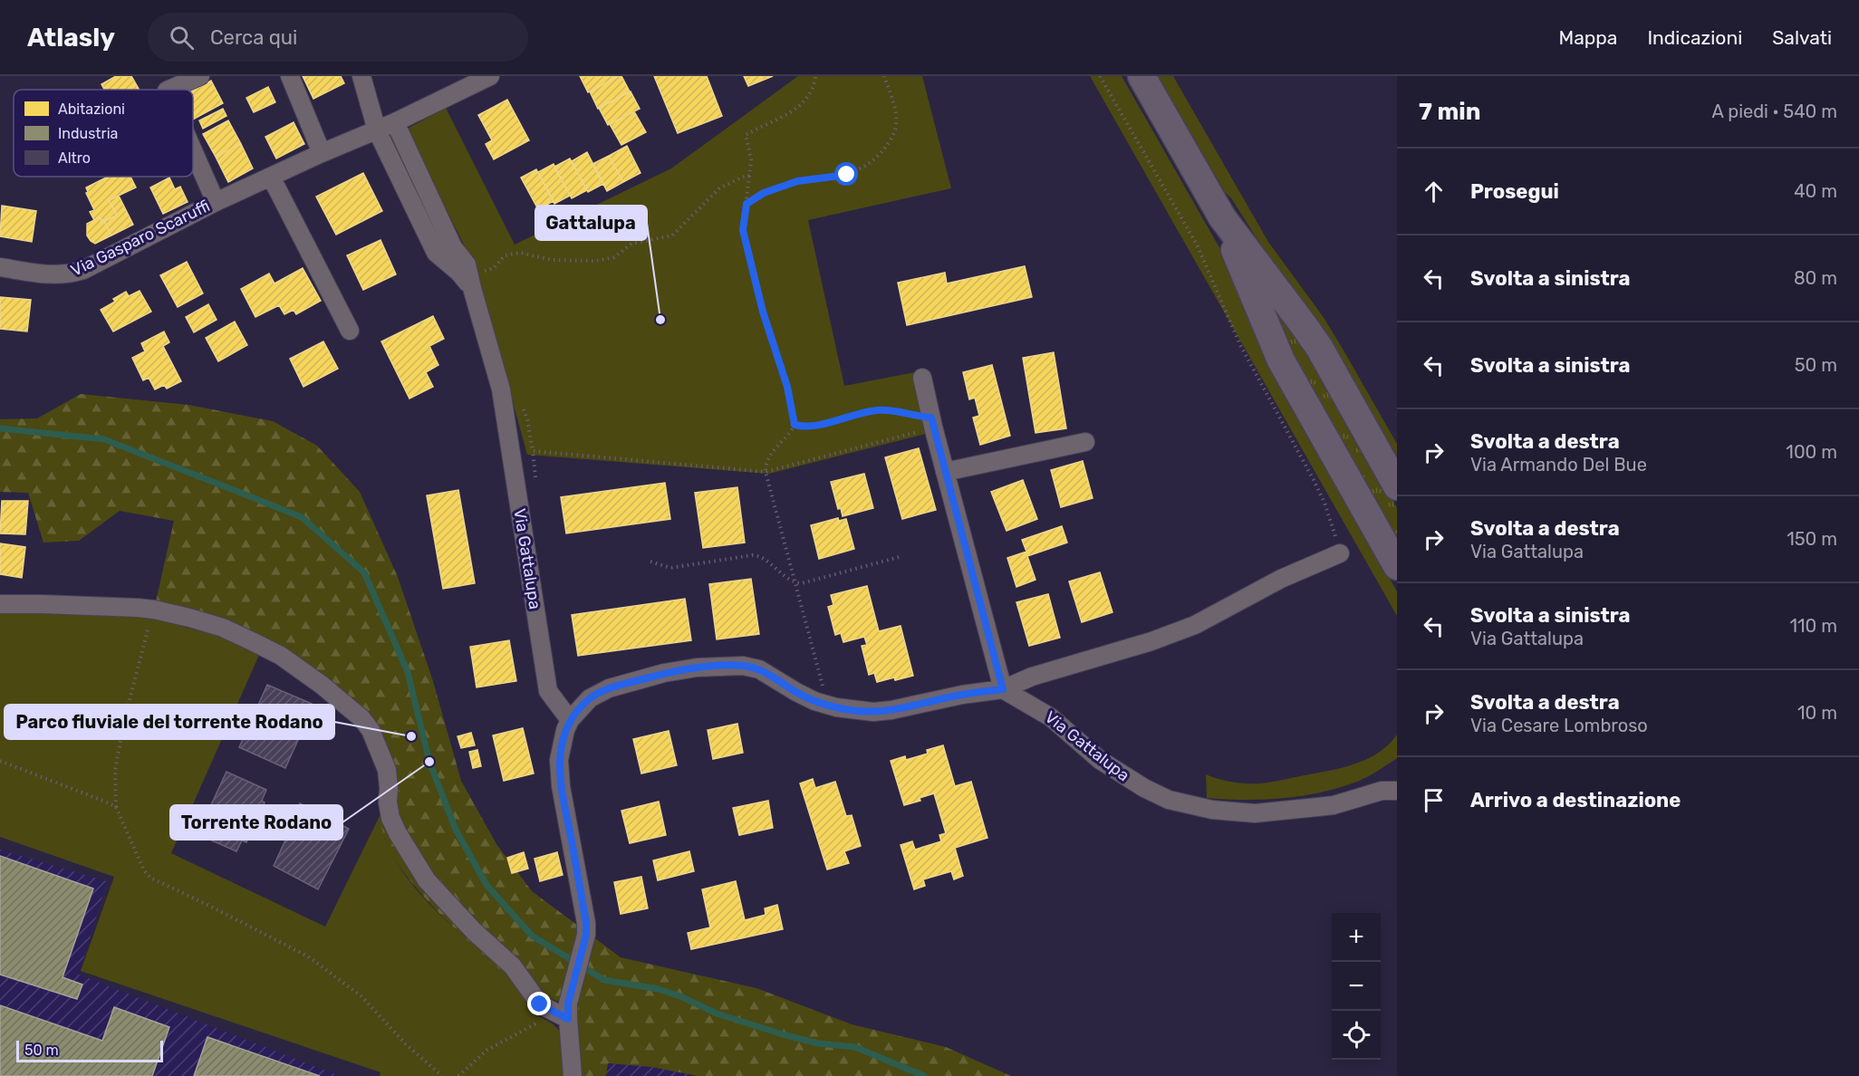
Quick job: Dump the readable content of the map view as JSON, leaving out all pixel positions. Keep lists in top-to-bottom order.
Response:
{
  "streets": {
    "street": ["Via Gasparo Scaruffi", "Via Gattalupa"]
  },
  "places": ["Gattalupa", "Parco fluviale del torrente Rodano", "Torrente Rodano"],
  "legend": ["Abitazioni", "Industria", "Altro"],
  "scale_bar": "50 m",
  "page": {
    "header": "Atlasly",
    "search": "Cerca qui",
    "nav": ["Mappa", "Indicazioni", "Salvati"],
    "heading": ["7 min", "A piedi · 540 m"],
    "list": [
      ["Prosegui", "40 m"],
      ["Svolta a sinistra", "80 m"],
      ["Svolta a sinistra", "50 m"],
      ["Svolta a destra", "Via Armando Del Bue", "100 m"],
      ["Svolta a destra", "Via Gattalupa", "150 m"],
      ["Svolta a sinistra", "Via Gattalupa", "110 m"],
      ["Svolta a destra", "Via Cesare Lombroso", "10 m"],
      "Arrivo a destinazione"
    ],
    "map_buttons": ["+", "−"],
    "scale": "50 m"
  }
}
